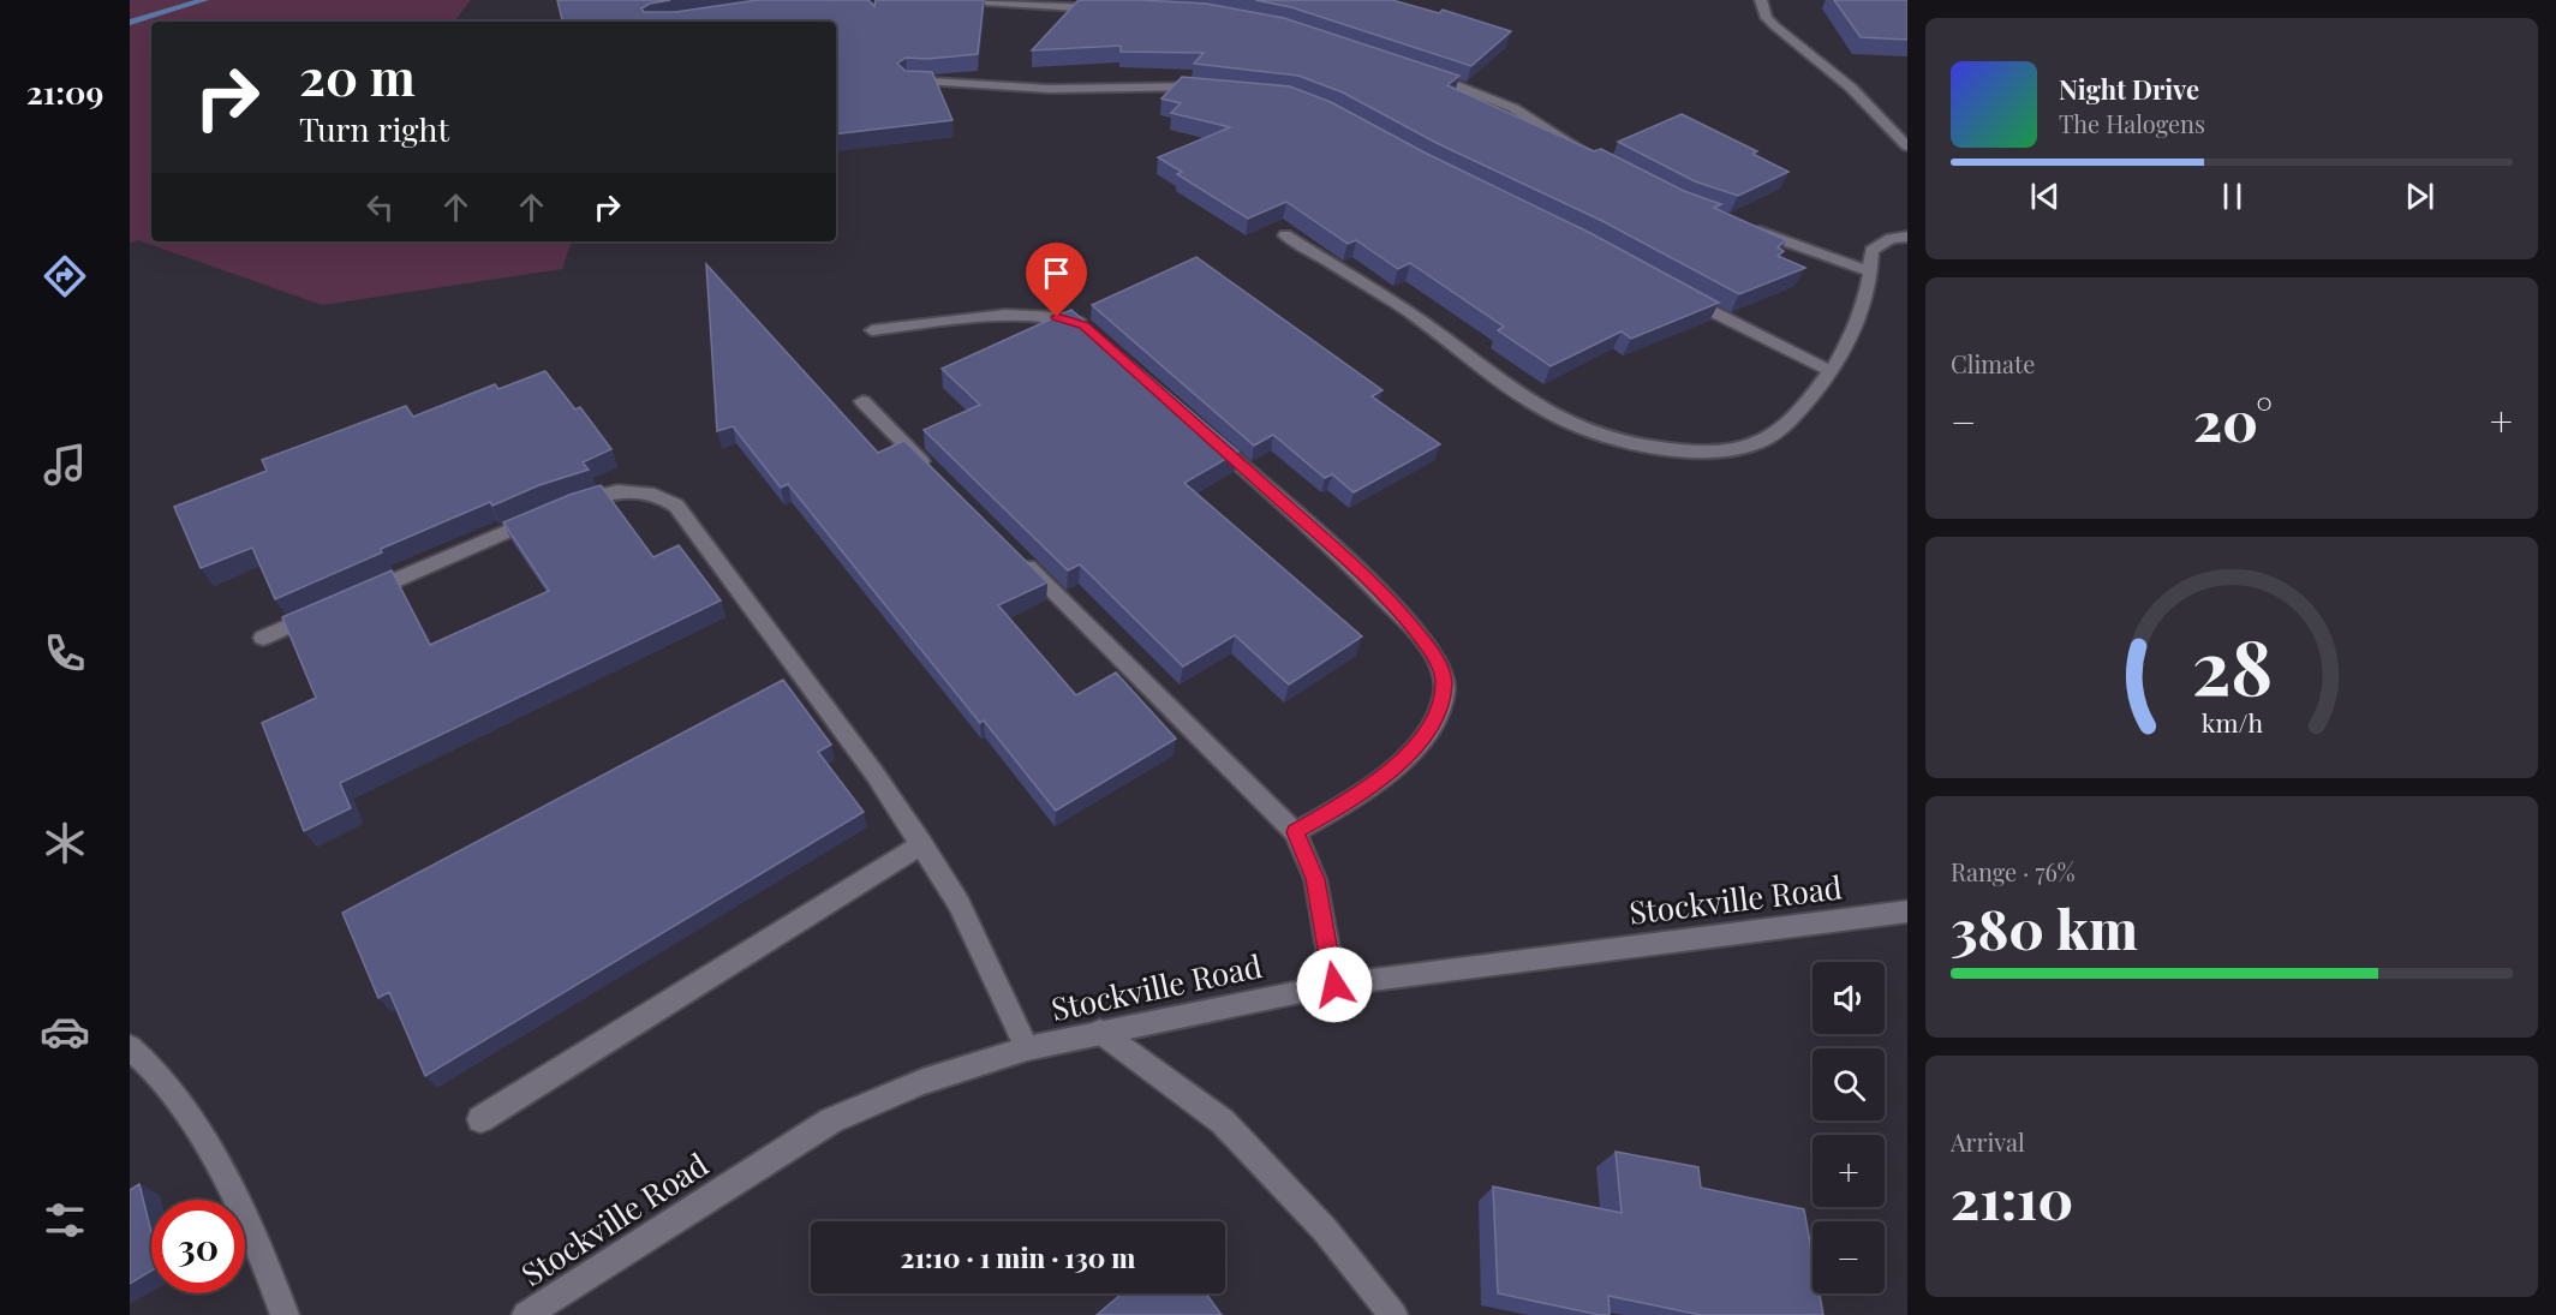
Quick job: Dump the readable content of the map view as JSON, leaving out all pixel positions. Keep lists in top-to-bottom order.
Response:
{
  "streets": {
    "street": ["Stockville Road"]
  },
  "page": {
    "tabs": "21:09",
    "turn": ["20 m", "Turn right"],
    "song": ["Night Drive", "The Halogens"],
    "tile": [
      "Climate",
      ["Range · 76%", "380 km"],
      ["Arrival", "21:10"]
    ],
    "heat": ["−", "20°", "+"],
    "map_buttons": ["+", "−"],
    "limit": "30",
    "trip": "21:10 · 1 min · 130 m",
    "gauge": ["28", "km/h"]
  }
}
